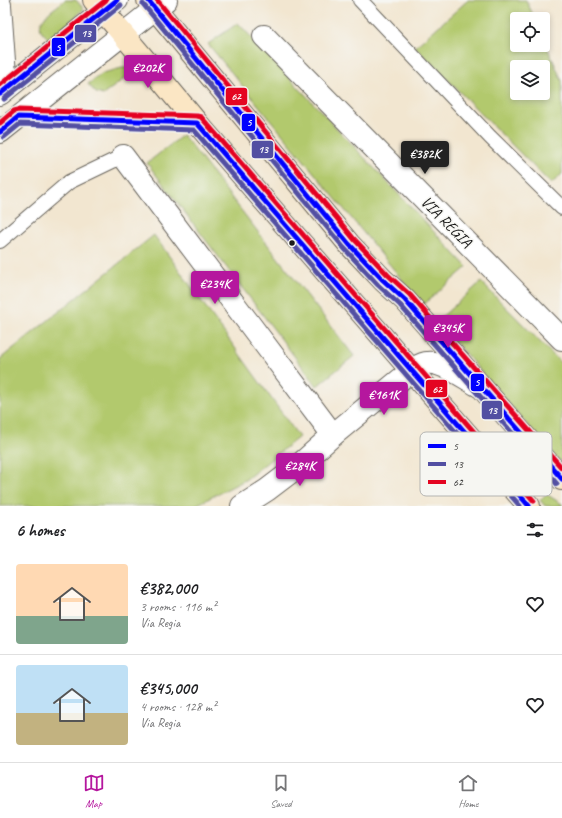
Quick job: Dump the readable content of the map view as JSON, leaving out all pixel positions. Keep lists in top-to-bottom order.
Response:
{
  "streets": {
    "street": ["VIA REGIA"]
  },
  "lines": ["transit line 5", "transit line 62", "transit line 13"],
  "legend": ["5", "13", "62"],
  "page": {
    "price": [
      "€202K",
      "€382K",
      "€234K",
      "€345K",
      "€161K",
      "€284K"
    ],
    "heading": "6 homes",
    "list": [
      {
        "name": "€382,000",
        "note": "3 rooms · 116 m² · Via Regia"
      },
      {
        "name": "€345,000",
        "note": "4 rooms · 128 m² · Via Regia"
      }
    ],
    "tabs": ["Map", "Saved", "Home"]
  }
}
